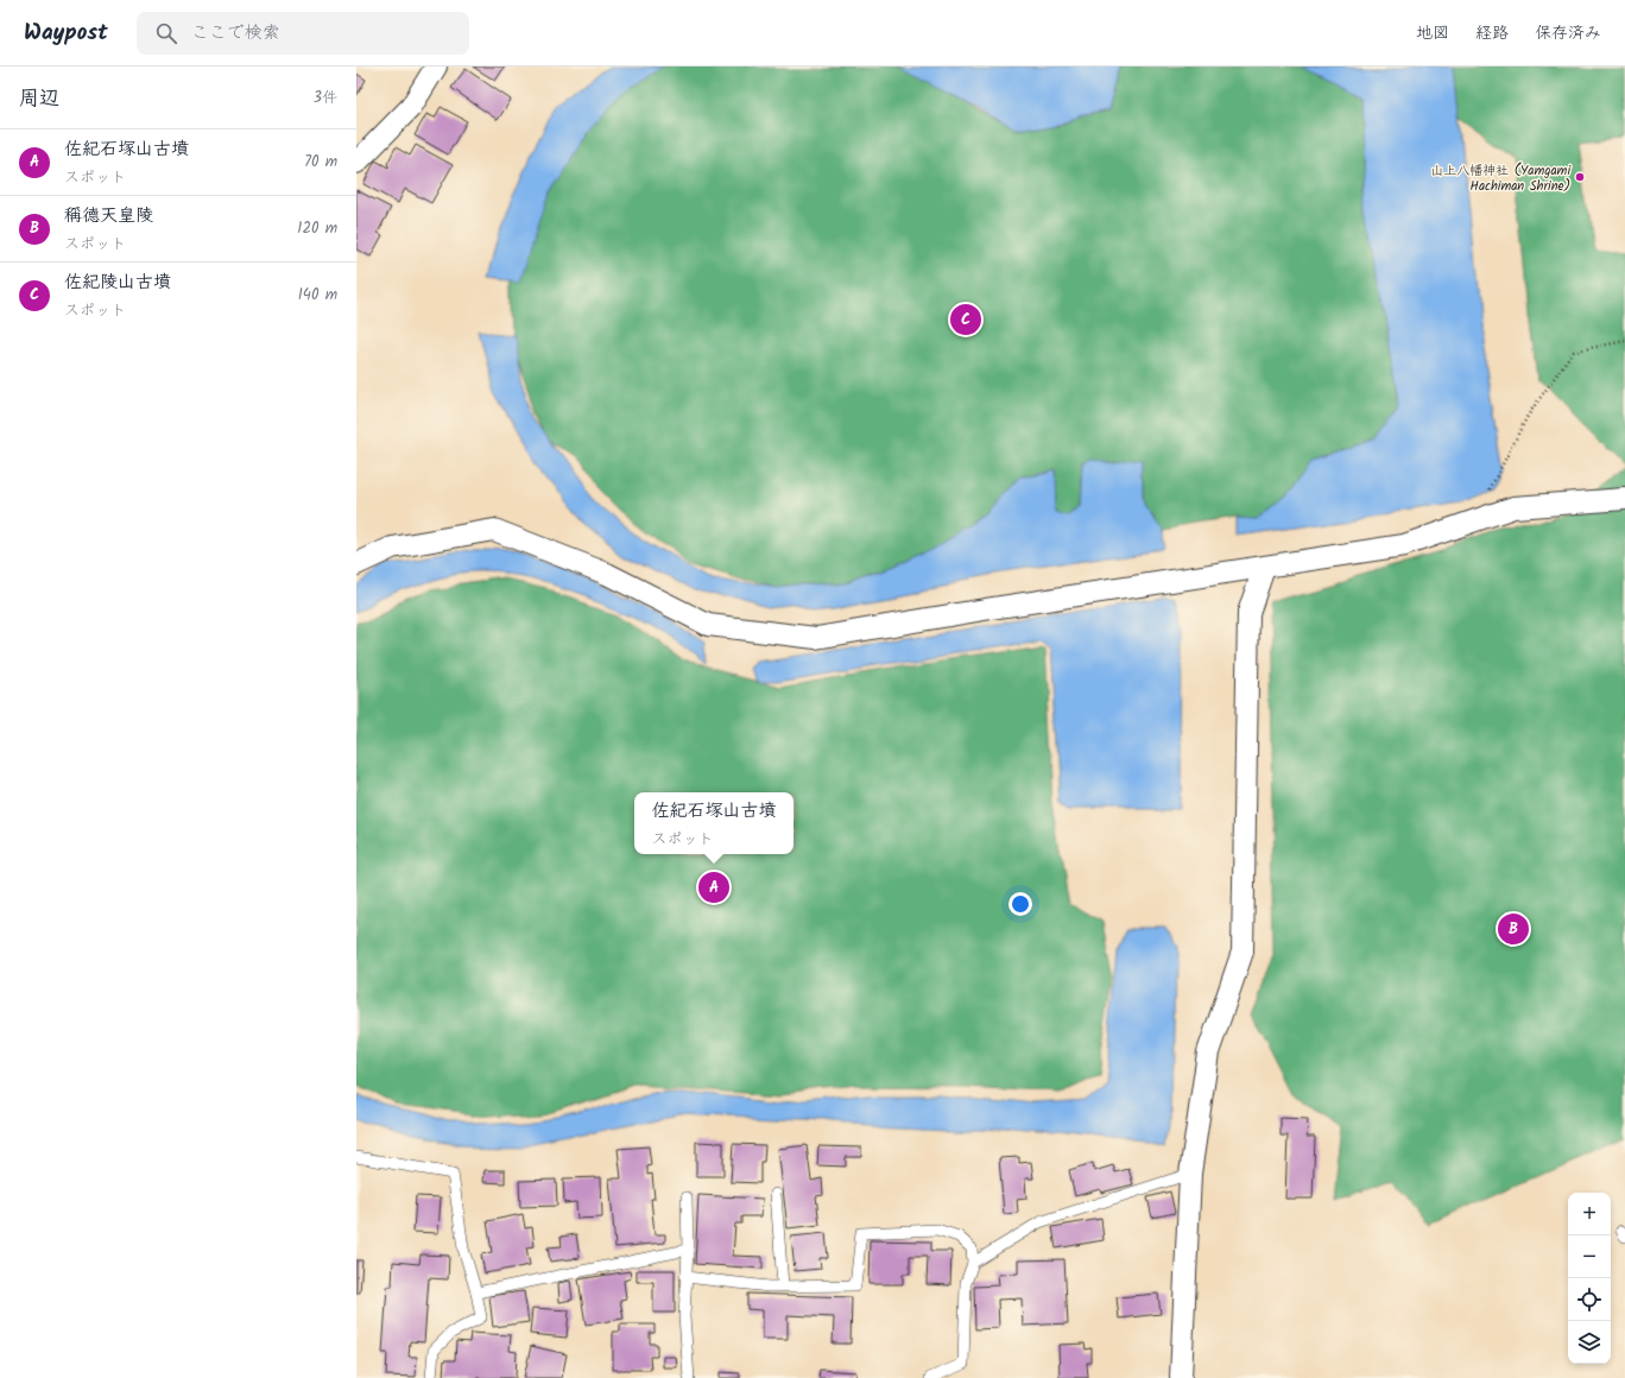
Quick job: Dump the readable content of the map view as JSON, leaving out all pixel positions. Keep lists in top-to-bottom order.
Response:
{
  "places": ["山上八幡神社 (Yamgami Hachiman Shrine)"],
  "page": {
    "header": "Waypost",
    "search": "ここで検索",
    "nav": ["地図", "経路", "保存済み"],
    "heading": ["周辺", "3件"],
    "list": [
      {
        "mark": "A",
        "name": "佐紀石塚山古墳",
        "note": "スポット",
        "value": "70 m"
      },
      {
        "mark": "B",
        "name": "稱德天皇陵",
        "note": "スポット",
        "value": "120 m"
      },
      {
        "mark": "C",
        "name": "佐紀陵山古墳",
        "note": "スポット",
        "value": "140 m"
      }
    ],
    "pins": ["C", "A", "B"],
    "popup": ["佐紀石塚山古墳", "スポット"],
    "map_buttons": ["+", "−"]
  }
}
